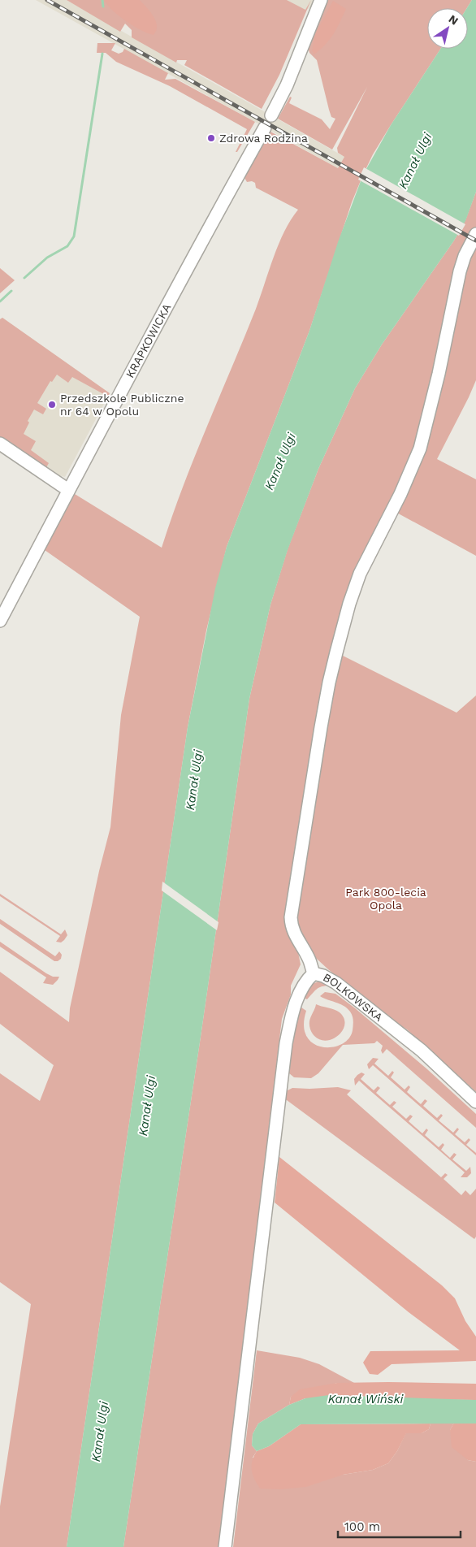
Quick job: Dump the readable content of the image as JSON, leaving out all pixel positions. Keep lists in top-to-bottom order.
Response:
{
  "streets": {
    "street": ["KRAPKOWICKA", "BOLKOWSKA"]
  },
  "water": ["Kanał Ulgi", "Kanał Wiński"],
  "parks": ["Park 800-lecia Opola"],
  "places": ["Zdrowa Rodzina", "Przedszkole Publiczne nr 64 w Opolu"],
  "scale_bar": "100 m",
  "north": "top right"
}
